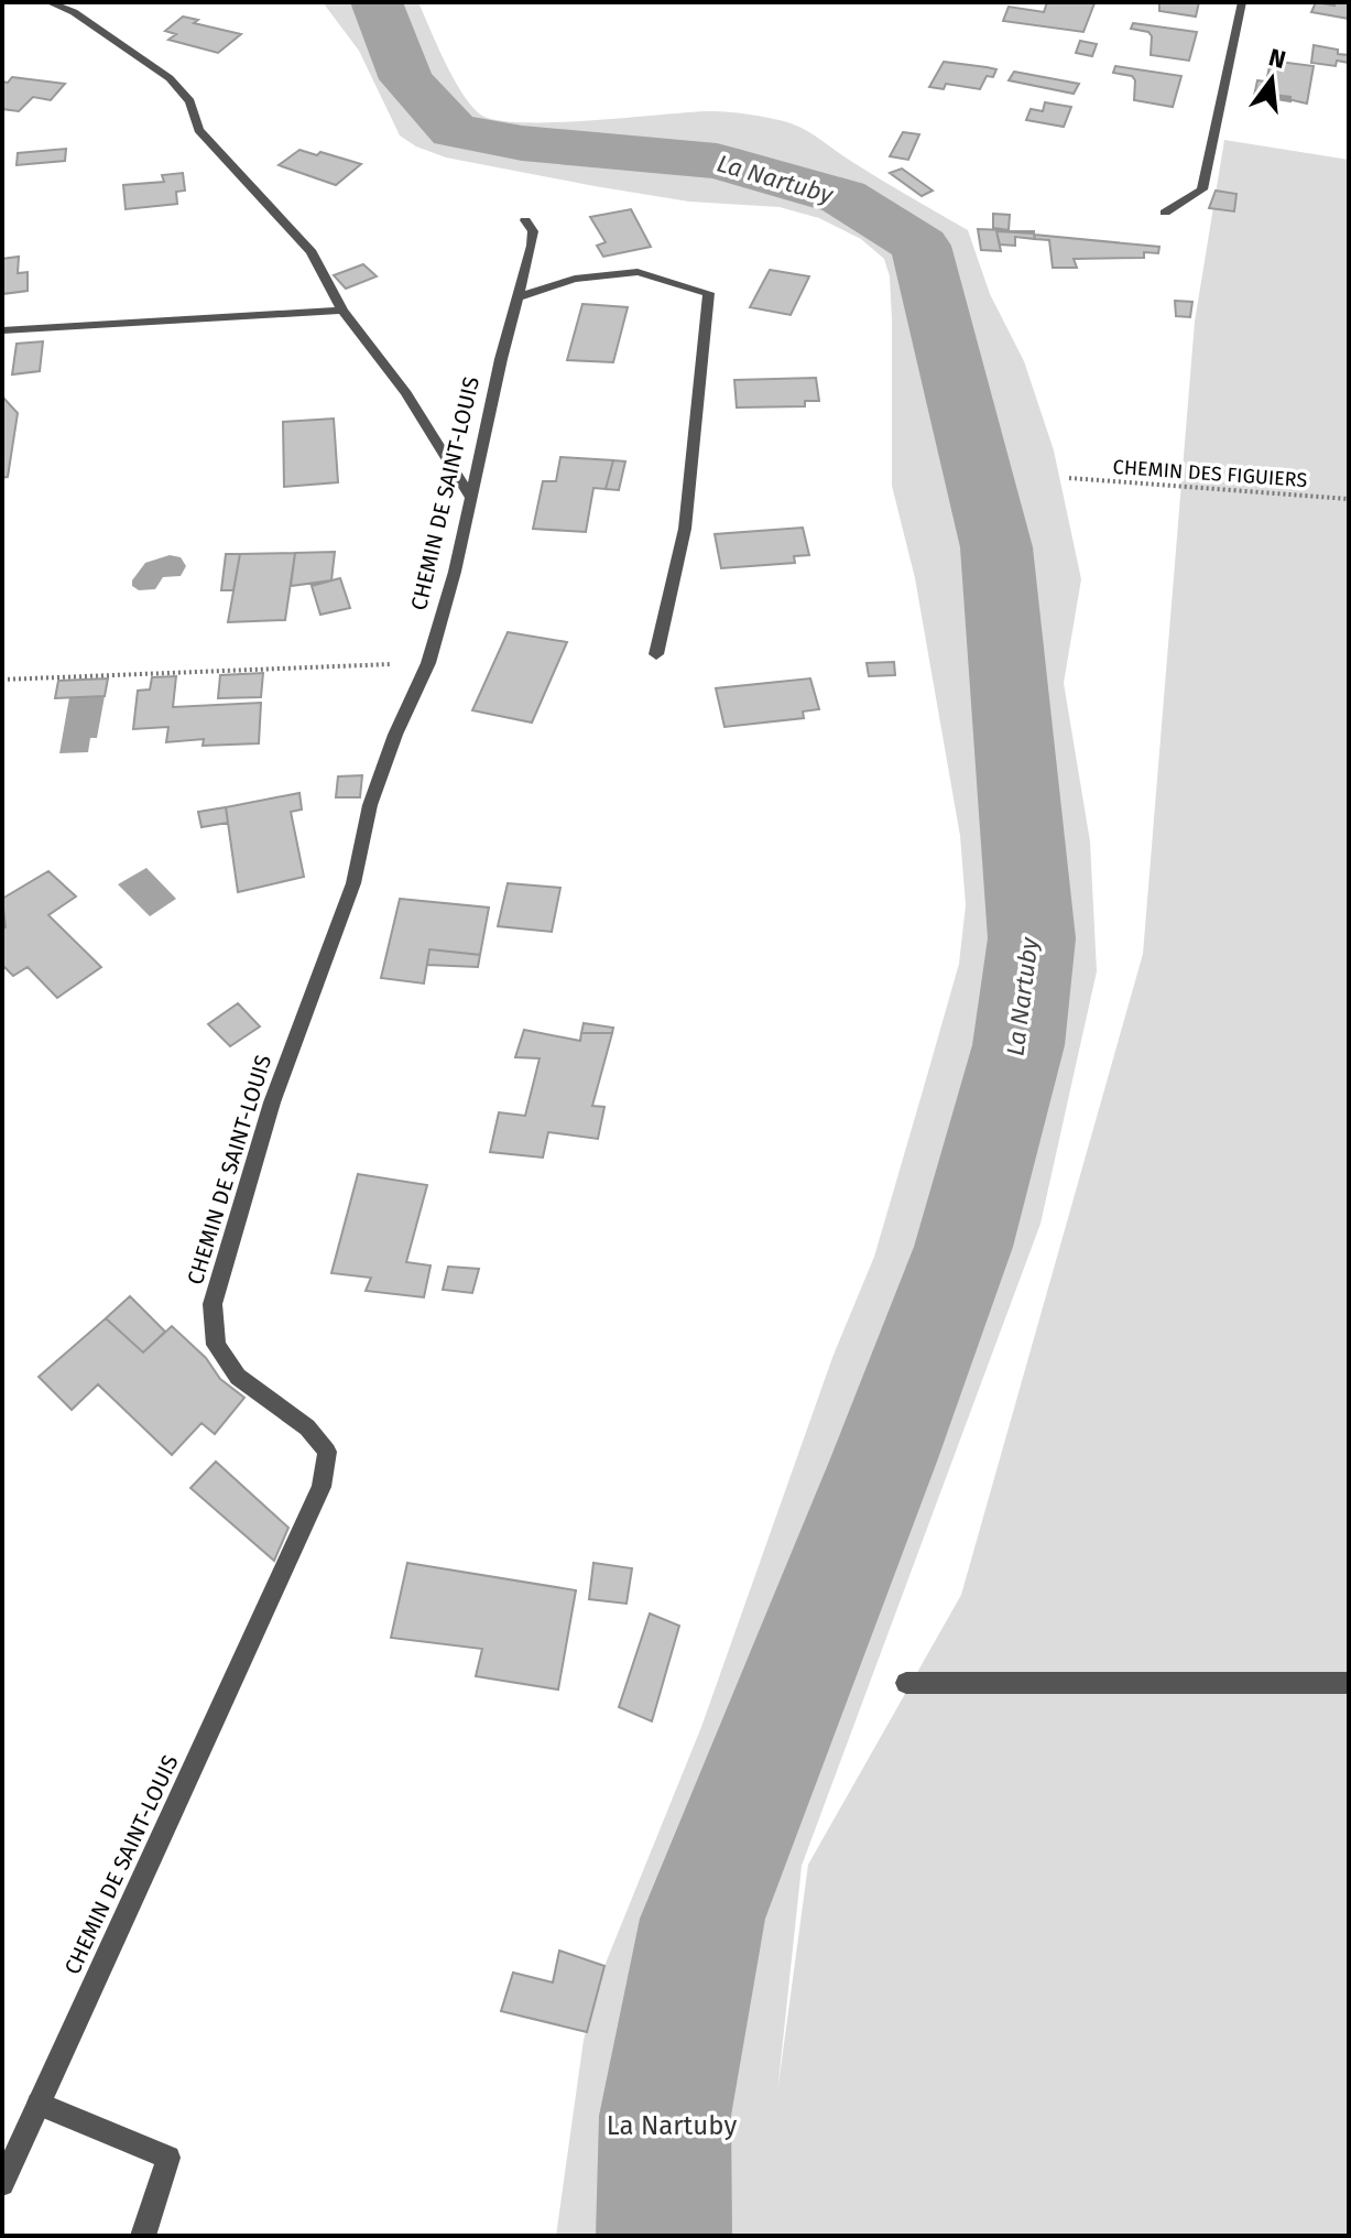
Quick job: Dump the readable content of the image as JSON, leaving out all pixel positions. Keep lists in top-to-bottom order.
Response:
{
  "streets": {
    "street": ["CHEMIN DE SAINT-LOUIS"],
    "path": ["CHEMIN DES FIGUIERS"]
  },
  "water": ["La Nartuby"],
  "parks": ["La Nartuby"],
  "north": "top"
}
